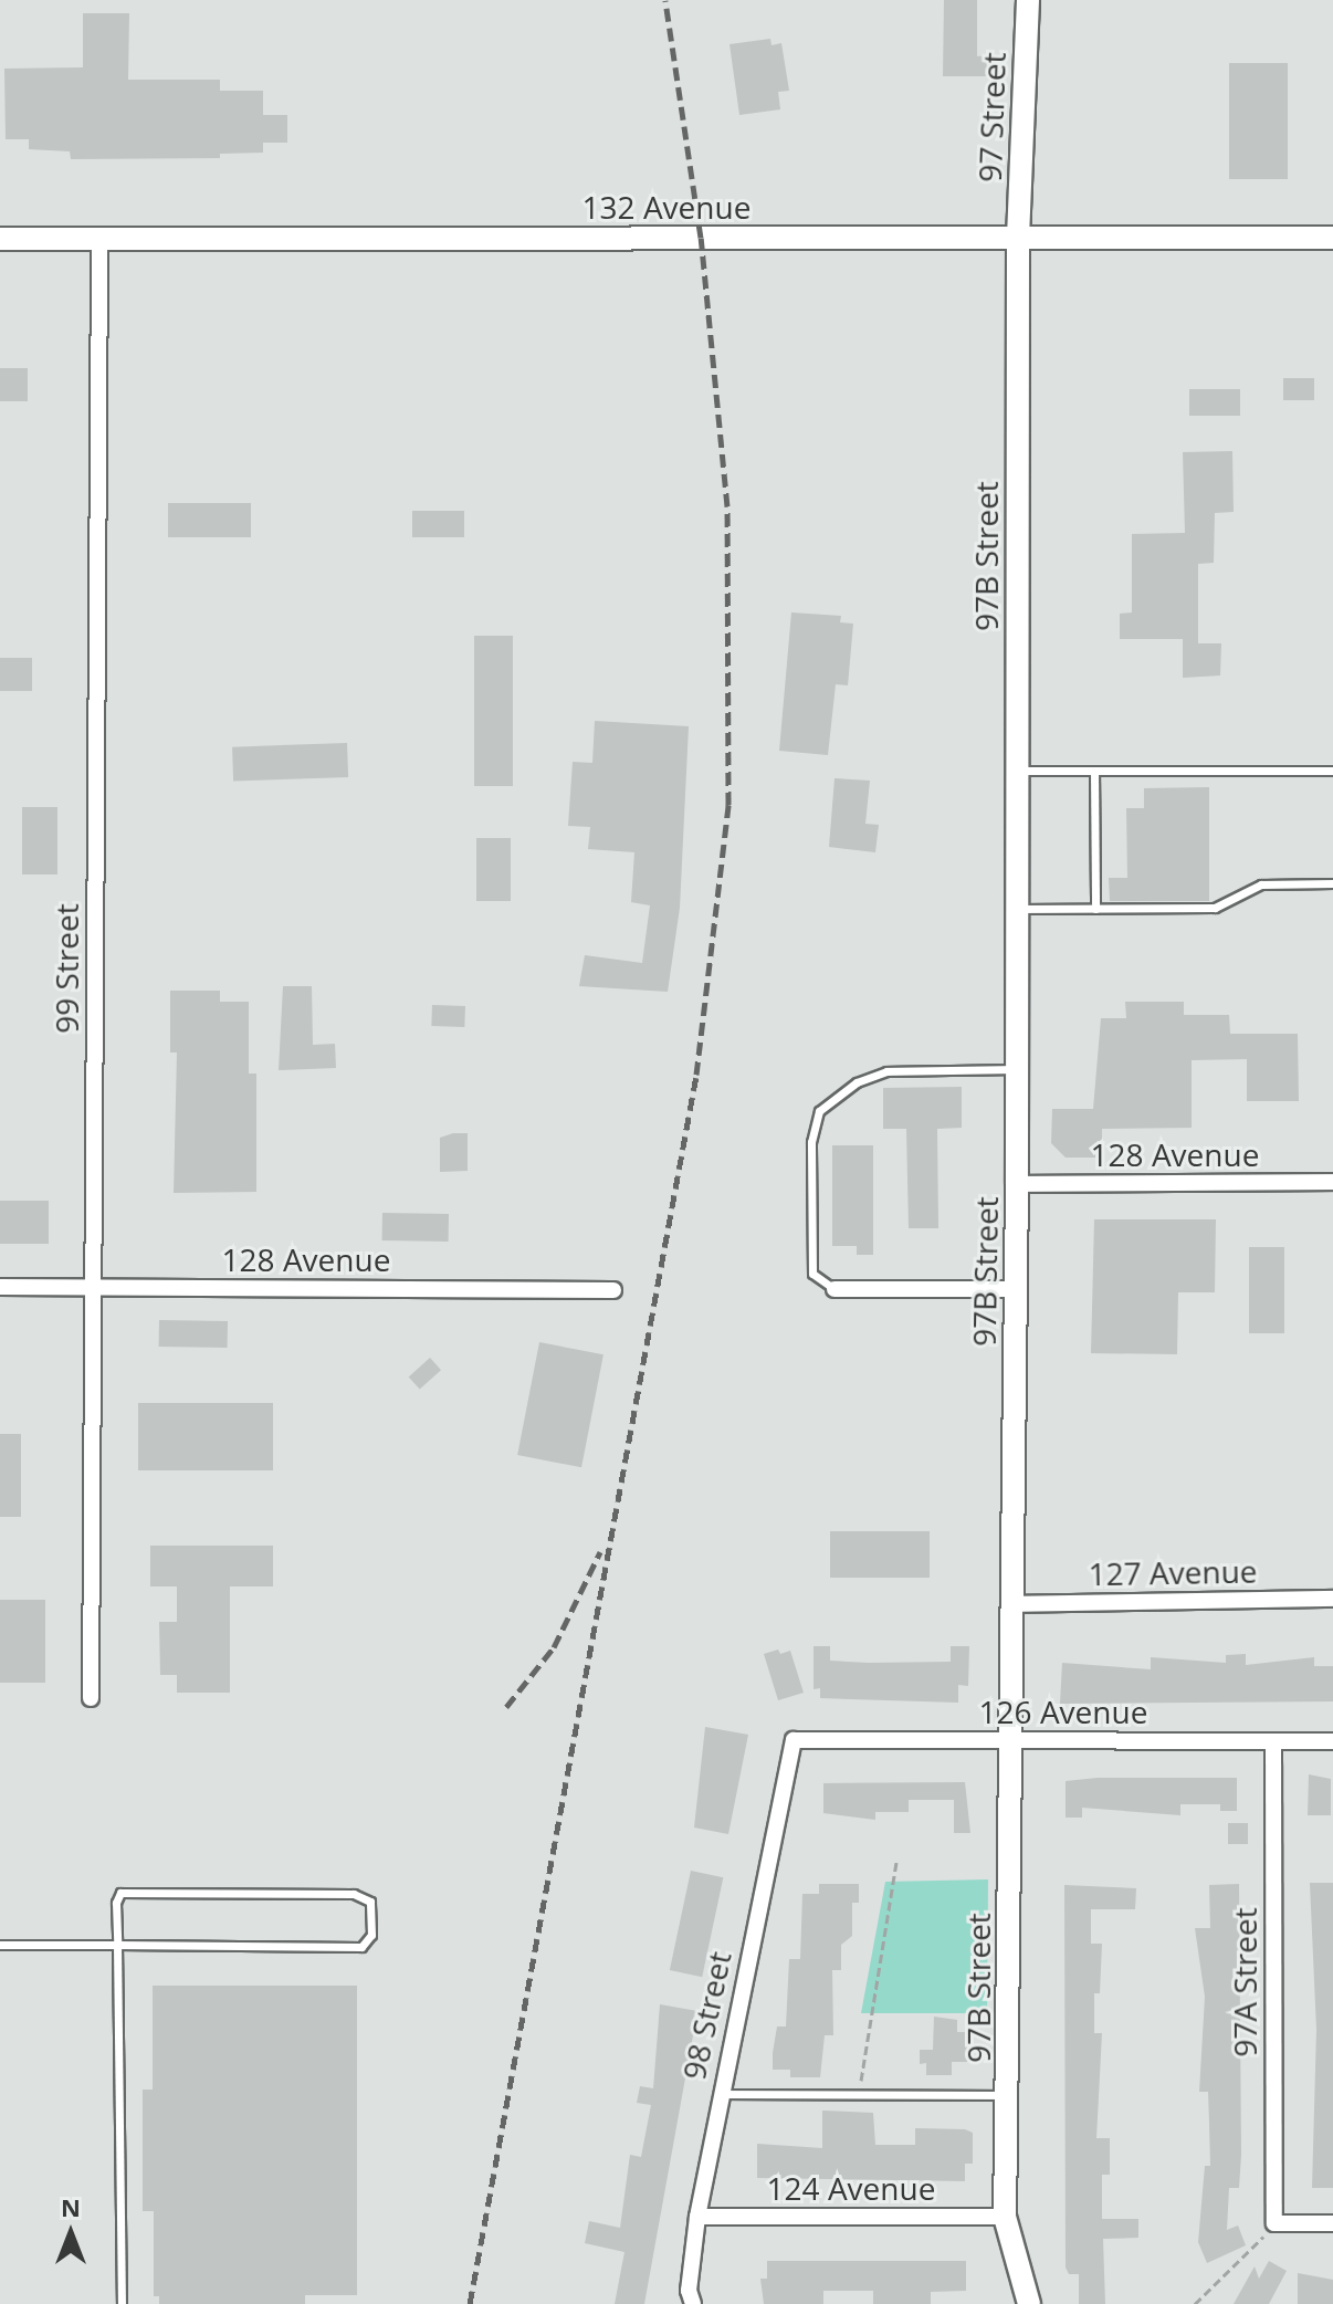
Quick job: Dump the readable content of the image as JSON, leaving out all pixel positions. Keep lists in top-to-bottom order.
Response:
{
  "streets": {
    "street": [
      "97 Street",
      "132 Avenue",
      "97B Street",
      "99 Street",
      "128 Avenue",
      "127 Avenue",
      "126 Avenue",
      "97A Street",
      "98 Street",
      "124 Avenue"
    ]
  },
  "crossings": [
    ["97 Street", "132 Avenue"],
    ["97 Street", "97B Street"],
    ["132 Avenue", "97B Street"],
    ["132 Avenue", "99 Street"],
    ["97B Street", "128 Avenue"],
    ["97B Street", "127 Avenue"],
    ["97B Street", "126 Avenue"],
    ["97B Street", "124 Avenue"],
    ["99 Street", "128 Avenue"],
    ["126 Avenue", "97A Street"],
    ["126 Avenue", "98 Street"],
    ["98 Street", "124 Avenue"]
  ],
  "north": "top"
}
